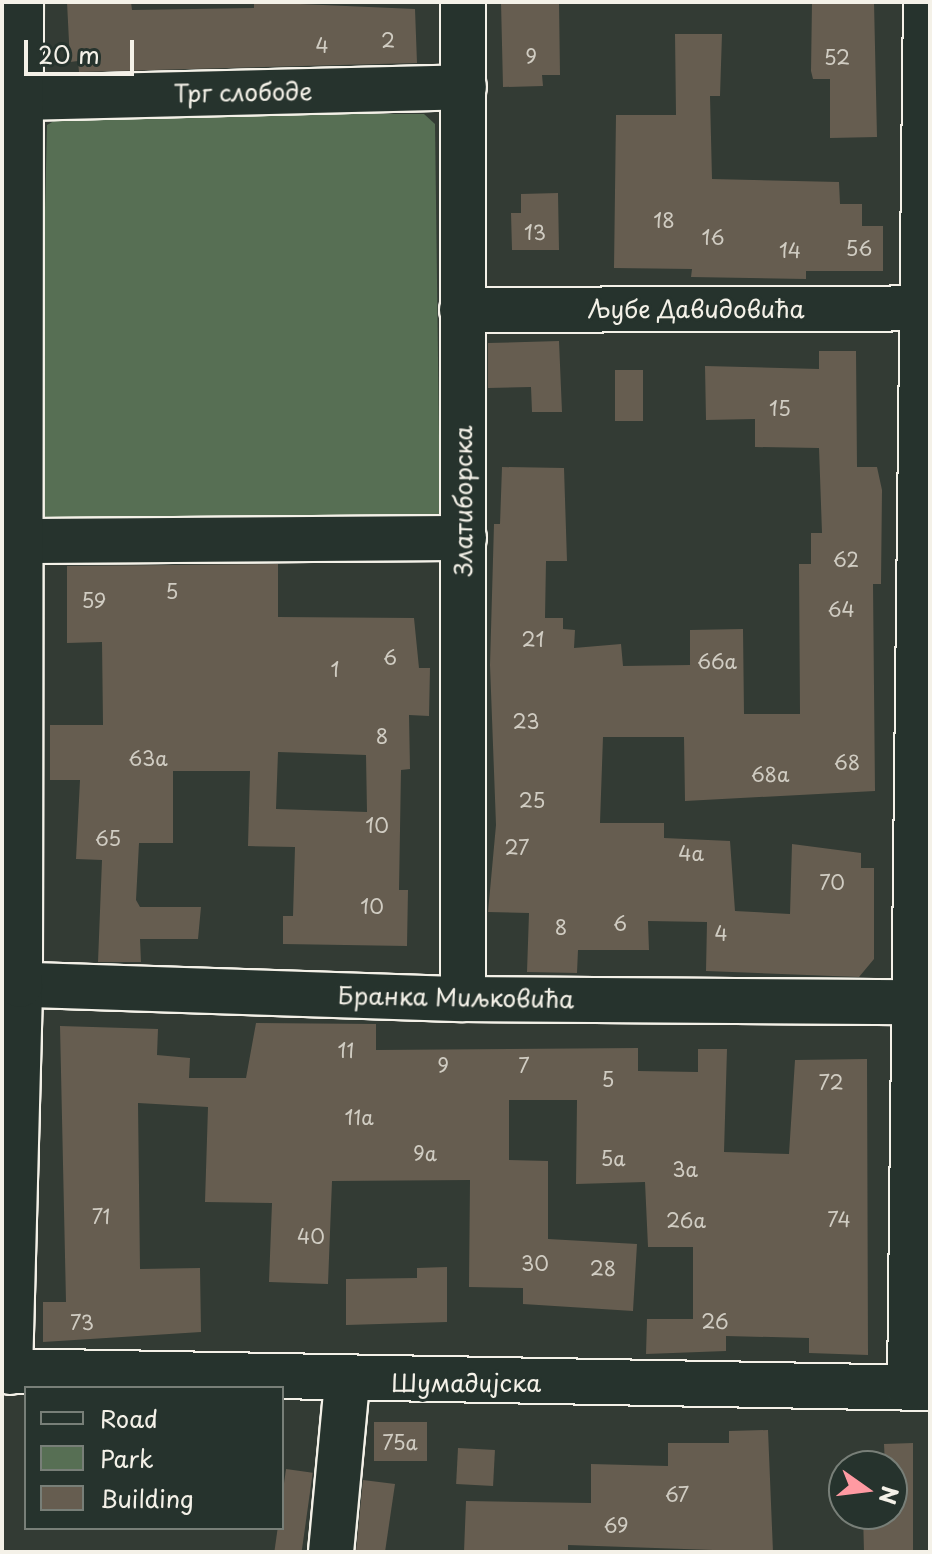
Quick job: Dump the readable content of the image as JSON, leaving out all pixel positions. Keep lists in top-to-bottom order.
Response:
{
  "streets": {
    "street": [
      "Трг слободе",
      "Љубе Давидовића",
      "Златиборска",
      "Бранка Миљковића",
      "Шумадијска"
    ]
  },
  "crossings": [
    ["Трг слободе", "Златиборска"],
    ["Љубе Давидовића", "Златиборска"],
    ["Златиборска", "Бранка Миљковића"]
  ],
  "house_numbers": [
    "2",
    "4",
    "9",
    "52",
    "18",
    "13",
    "16",
    "56",
    "14",
    "15",
    "62",
    "5",
    "59",
    "64",
    "21",
    "6",
    "66a",
    "1",
    "23",
    "8",
    "63a",
    "68",
    "68a",
    "25",
    "10",
    "65",
    "27",
    "4a",
    "70",
    "10",
    "6",
    "8",
    "4",
    "11",
    "9",
    "7",
    "5",
    "72",
    "11a",
    "9a",
    "5a",
    "3a",
    "71",
    "74",
    "26a",
    "40",
    "30",
    "28",
    "26",
    "73",
    "75a",
    "67",
    "69"
  ],
  "legend": ["Road", "Park", "Building"],
  "scale_bar": "20 m",
  "north": "right"
}
